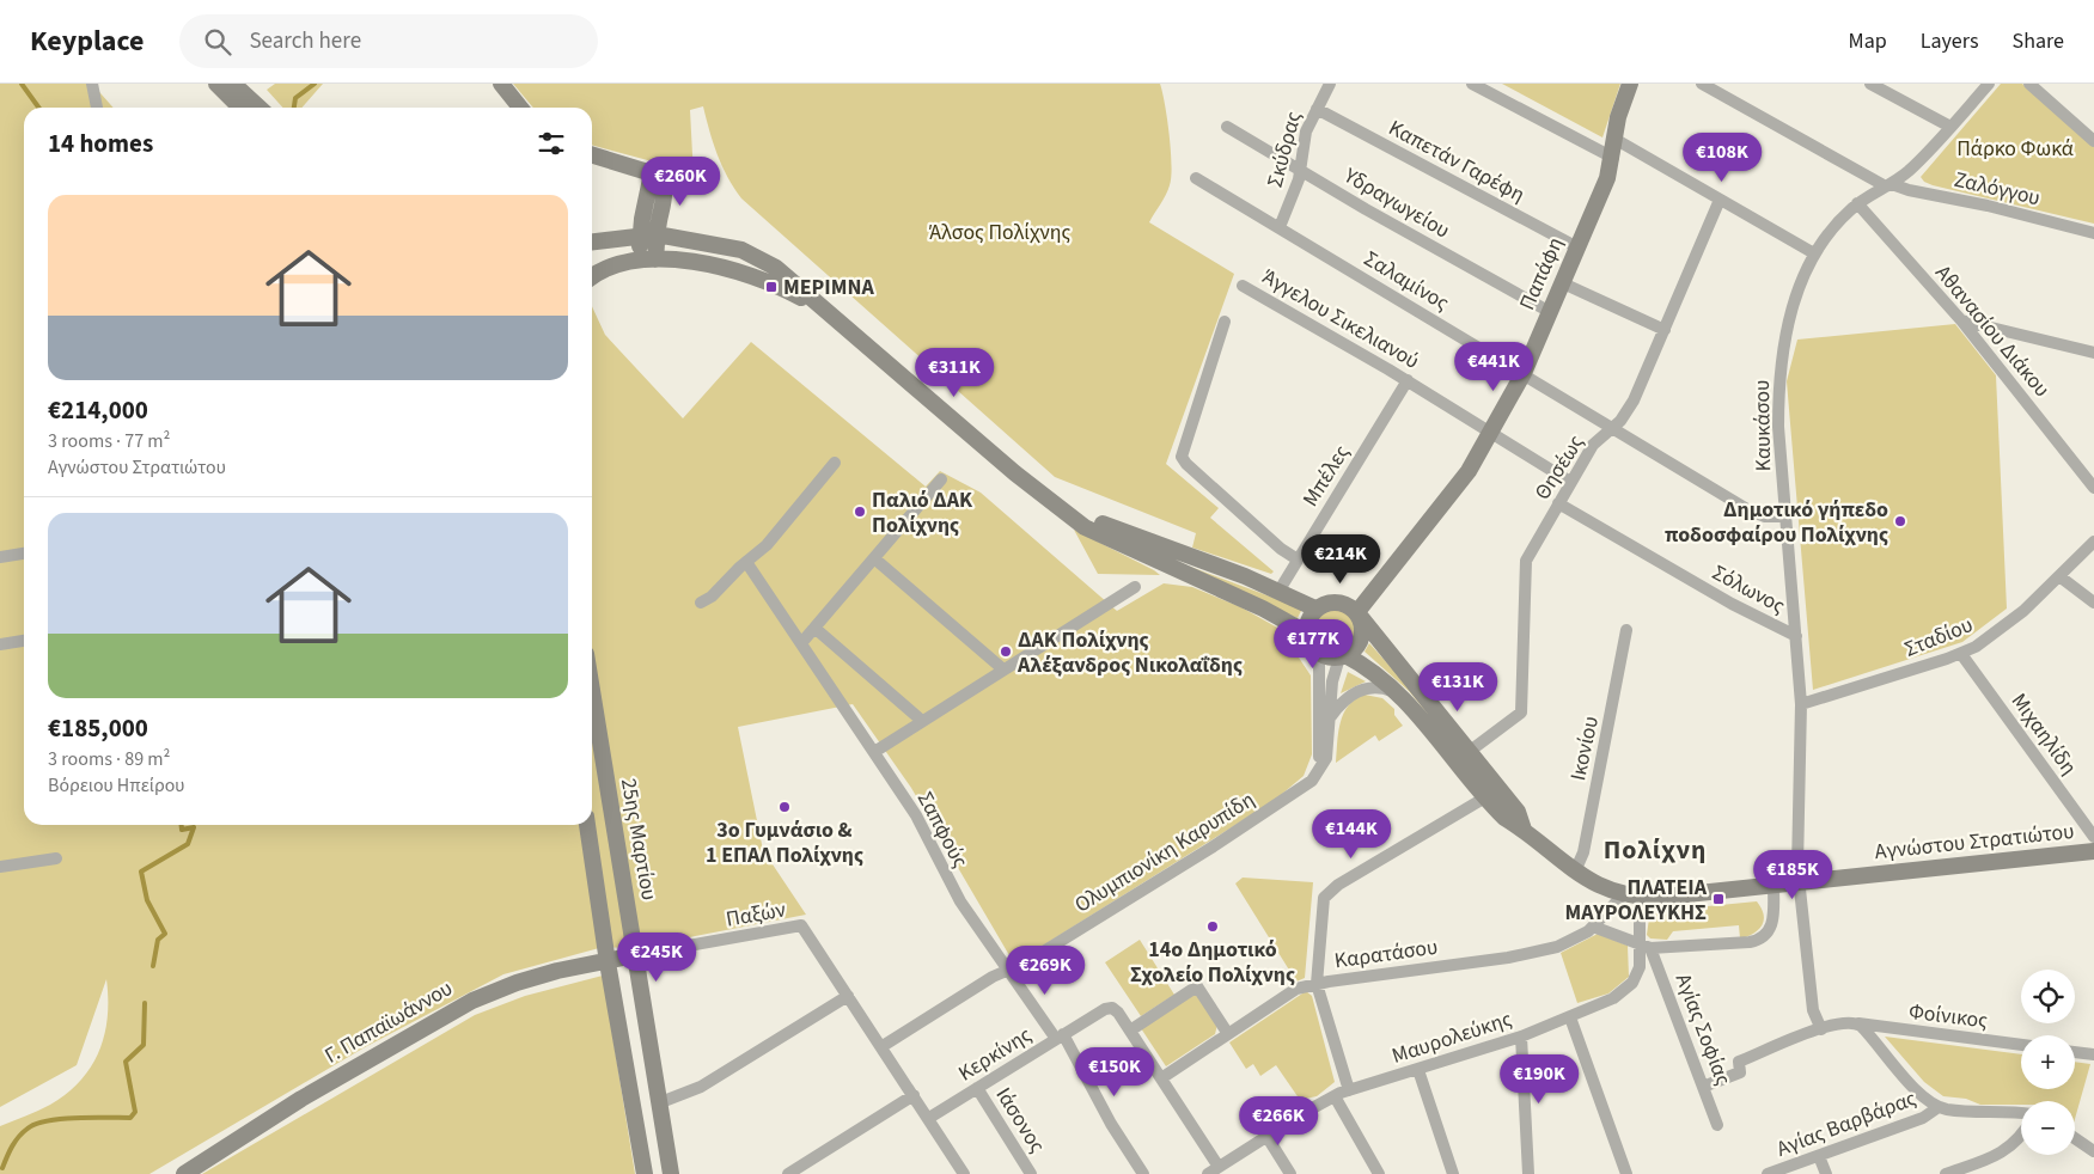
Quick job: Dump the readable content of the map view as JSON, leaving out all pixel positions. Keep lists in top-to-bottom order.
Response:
{
  "streets": {
    "street": [
      "Σκύδρας",
      "Καπετάν Γαρέφη",
      "Ζαλόγγου",
      "Υδραγωγείου",
      "Παπάφη",
      "Σαλαμίνος",
      "Άγγελου Σικελιανού",
      "Αθανασίου Διάκου",
      "Καυκάσου",
      "Θησέως",
      "Μπέλες",
      "Σόλωνος",
      "Σταδίου",
      "Μιχαηλίδη",
      "Ικονίου",
      "Σαπφούς",
      "25ης Μαρτίου",
      "Αγνώστου Στρατιώτου",
      "Ολυμπιονίκη Καρυπίδη",
      "Παξών",
      "Καρατάσου",
      "Φοίνικος",
      "Γ. Παπαϊωάννου",
      "Αγίας Σοφίας",
      "Μαυρολεύκης",
      "Κερκίνης",
      "Ιάσoνος",
      "Αγίας Βαρβάρας"
    ]
  },
  "crossings": [
    ["Σκύδρας", "Καπετάν Γαρέφη"],
    ["Σκύδρας", "Υδραγωγείου"],
    ["Σκύδρας", "Σαλαμίνος"],
    ["Καπετάν Γαρέφη", "Παπάφη"],
    ["Ζαλόγγου", "Καυκάσου"],
    ["Υδραγωγείου", "Παπάφη"],
    ["Παπάφη", "Σαλαμίνος"],
    ["Παπάφη", "Άγγελου Σικελιανού"],
    ["Παπάφη", "Ολυμπιονίκη Καρυπίδη"],
    ["Σαλαμίνος", "Καυκάσου"],
    ["Σαλαμίνος", "Θησέως"],
    ["Άγγελου Σικελιανού", "Θησέως"],
    ["Άγγελου Σικελιανού", "Μπέλες"],
    ["Αθανασίου Διάκου", "Καυκάσου"],
    ["Καυκάσου", "Σόλωνος"],
    ["Καυκάσου", "Σταδίου"],
    ["Καυκάσου", "Αγνώστου Στρατιώτου"],
    ["Καυκάσου", "Φοίνικος"],
    ["Θησέως", "Σόλωνος"],
    ["Σταδίου", "Μιχαηλίδη"],
    ["Σαπφούς", "Ολυμπιονίκη Καρυπίδη"],
    ["Σαπφούς", "Κερκίνης"],
    ["25ης Μαρτίου", "Παξών"],
    ["25ης Μαρτίου", "Γ. Παπαϊωάννου"],
    ["Αγνώστου Στρατιώτου", "Καρατάσου"],
    ["Αγνώστου Στρατιώτου", "Μαυρολεύκης"],
    ["Παξών", "Γ. Παπαϊωάννου"],
    ["Καρατάσου", "Μαυρολεύκης"],
    ["Φοίνικος", "Αγίας Σοφίας"],
    ["Αγίας Σοφίας", "Μαυρολεύκης"],
    ["Κερκίνης", "Ιάσoνος"]
  ],
  "districts": ["Πολίχνη"],
  "parks": ["Πάρκο Φωκά", "Άλσος Πολίχνης"],
  "places": {
    "transit": ["ΜΕΡΙΜΝΑ", "ΠΛΑΤΕΙΑ ΜΑΥΡΟΛΕΥΚΗΣ"],
    "other": [
      "Παλιό ΔΑΚ Πολίχνης",
      "Δημοτικό γήπεδο ποδοσφαίρου Πολίχνης",
      "ΔΑΚ Πολίχνης Αλέξανδρος Νικολαΐδης",
      "3ο Γυμνάσιο & 1 ΕΠΑΛ Πολίχνης",
      "14ο Δημοτικό Σχολείο Πολίχνης"
    ]
  },
  "page": {
    "header": "Keyplace",
    "search": "Search here",
    "nav": ["Map", "Layers", "Share"],
    "heading": "14 homes",
    "price": [
      "€108K",
      "€260K",
      "€441K",
      "€311K",
      "€214K",
      "€177K",
      "€131K",
      "€144K",
      "€185K",
      "€245K",
      "€269K",
      "€150K",
      "€190K",
      "€266K"
    ],
    "list": [
      {
        "name": "€214,000",
        "note": "3 rooms · 77 m² · Αγνώστου Στρατιώτου"
      },
      {
        "name": "€185,000",
        "note": "3 rooms · 89 m² · Βόρειου Ηπείρου"
      }
    ],
    "map_buttons": ["+", "−"]
  }
}
